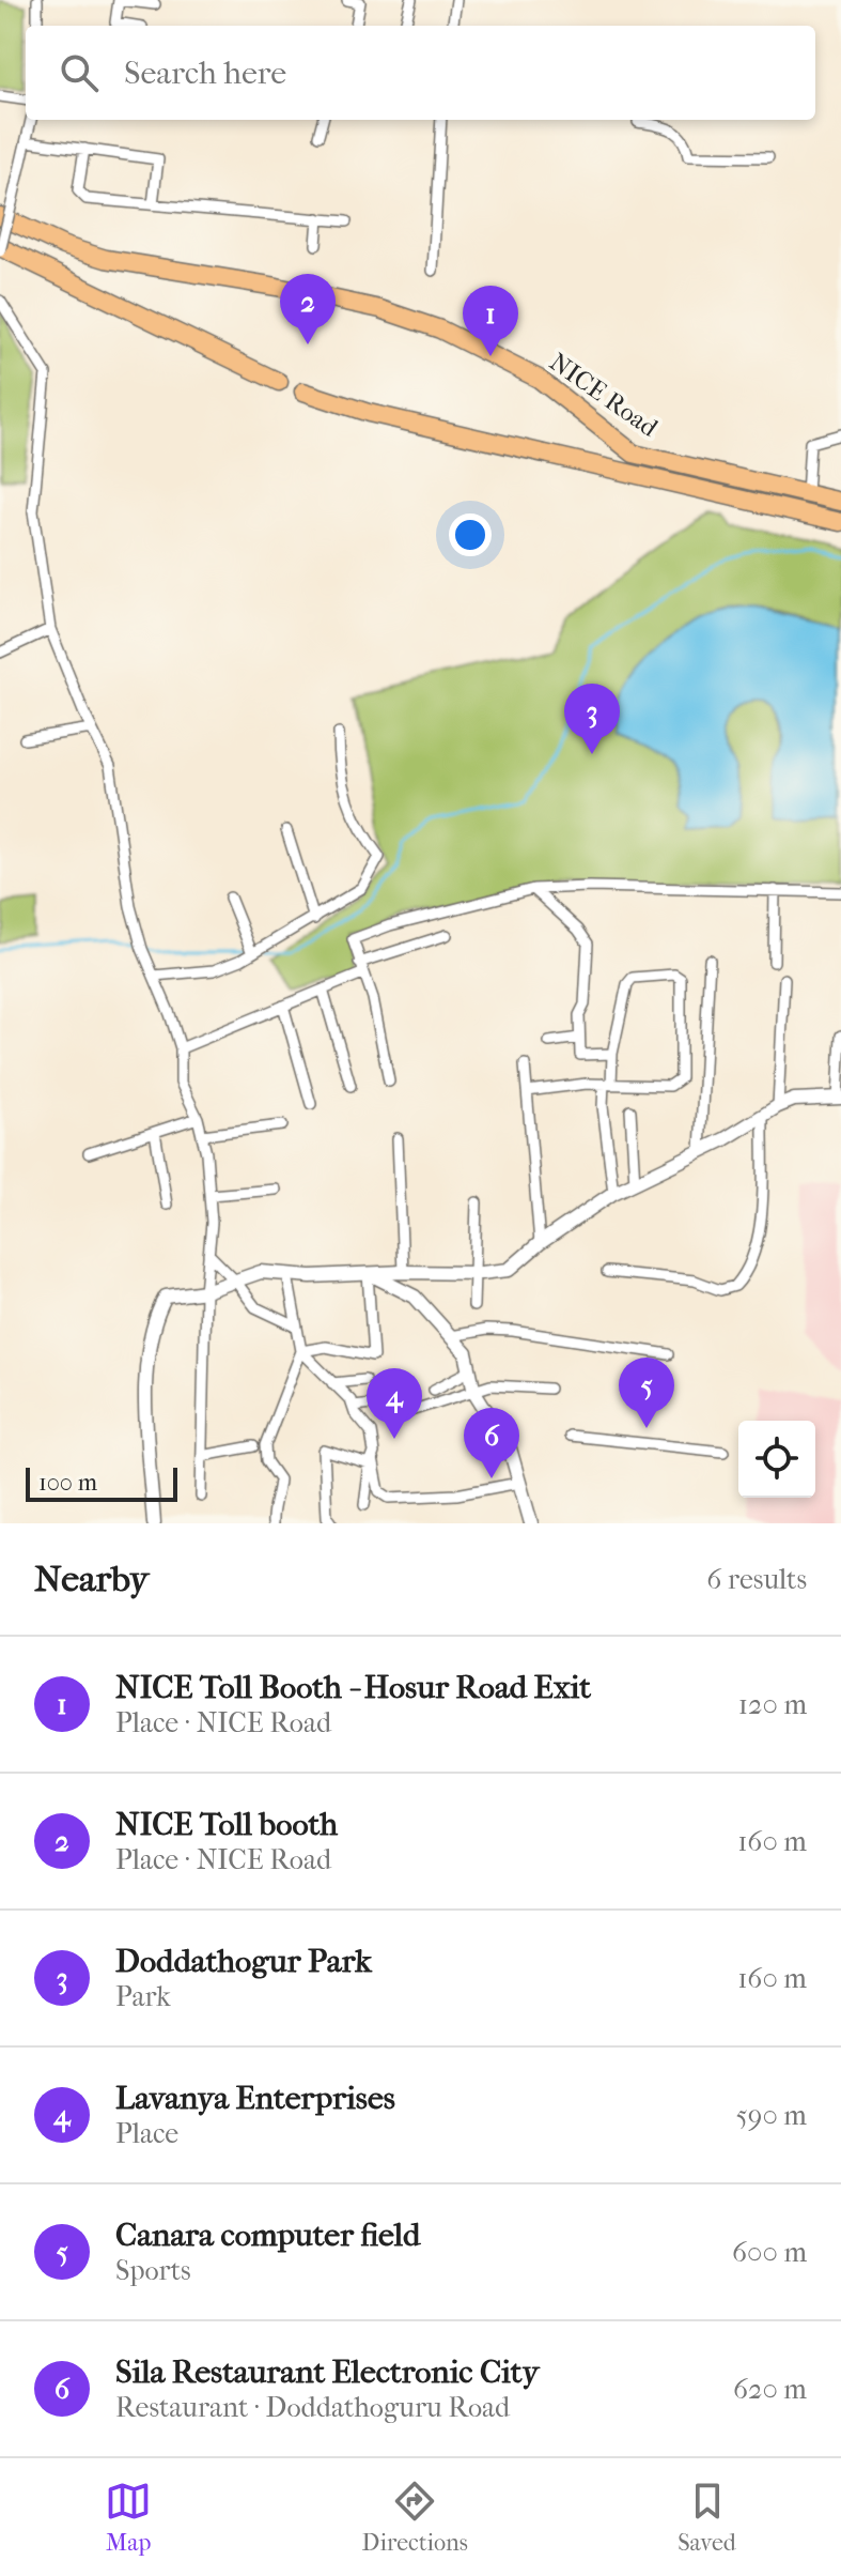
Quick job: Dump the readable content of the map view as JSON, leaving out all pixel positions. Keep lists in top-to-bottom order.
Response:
{
  "streets": {
    "highway": ["NICE Road"]
  },
  "scale_bar": "100 m",
  "page": {
    "search": "Search here",
    "pins": [
      "2",
      "1",
      "3",
      "5",
      "4",
      "6"
    ],
    "scale": "100 m",
    "heading": ["Nearby", "6 results"],
    "list": [
      {
        "mark": "1",
        "name": "NICE Toll Booth - Hosur Road Exit",
        "note": "Place · NICE Road",
        "value": "120 m"
      },
      {
        "mark": "2",
        "name": "NICE Toll booth",
        "note": "Place · NICE Road",
        "value": "160 m"
      },
      {
        "mark": "3",
        "name": "Doddathogur Park",
        "note": "Park",
        "value": "160 m"
      },
      {
        "mark": "4",
        "name": "Lavanya Enterprises",
        "note": "Place",
        "value": "590 m"
      },
      {
        "mark": "5",
        "name": "Canara computer field",
        "note": "Sports",
        "value": "600 m"
      },
      {
        "mark": "6",
        "name": "Sila Restaurant Electronic City",
        "note": "Restaurant · Doddathoguru Road",
        "value": "620 m"
      }
    ],
    "nav": ["Map", "Directions", "Saved"]
  }
}
